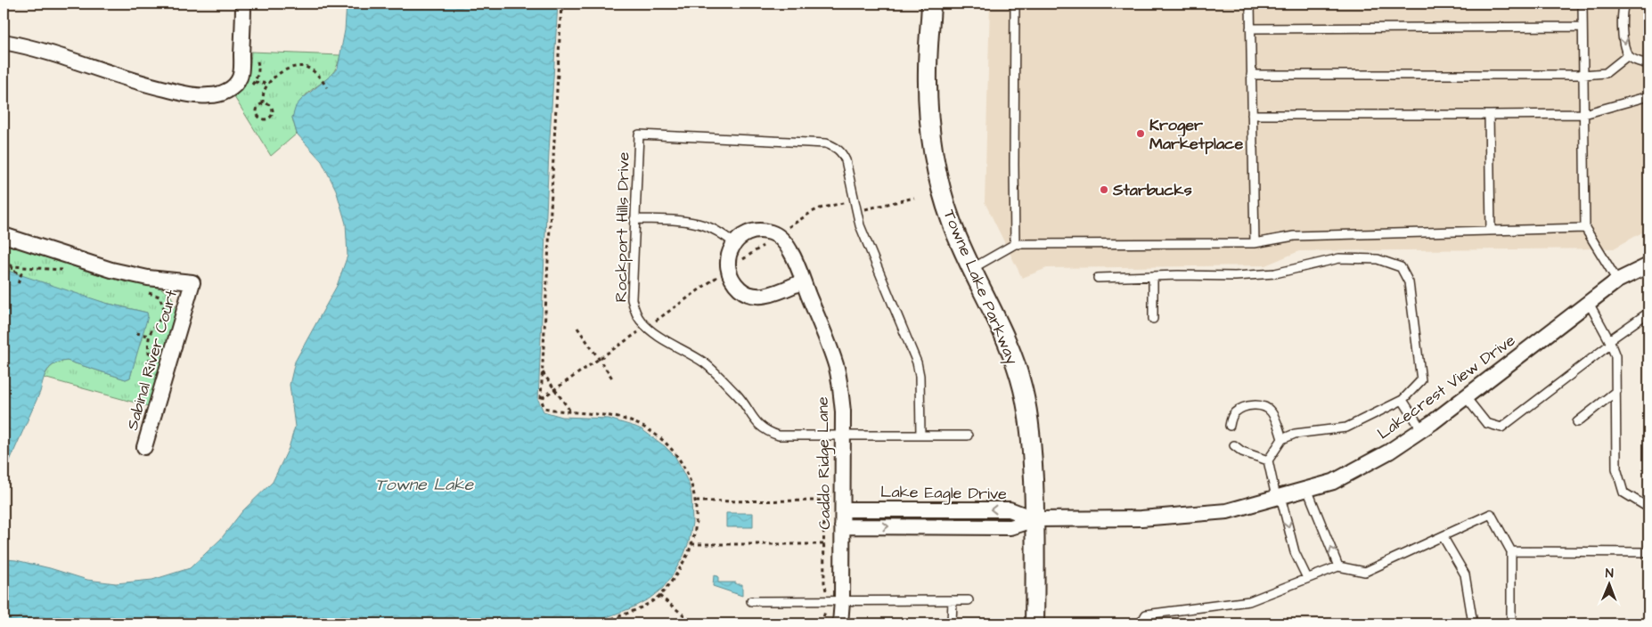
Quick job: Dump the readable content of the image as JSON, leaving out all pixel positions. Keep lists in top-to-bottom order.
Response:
{
  "streets": {
    "street": [
      "Towne Lake Parkway",
      "Sabinal River Court",
      "Lakecrest View Drive",
      "Caddo Ridge Lane",
      "Lake Eagle Drive"
    ],
    "lane": ["Rockport Hills Drive"]
  },
  "crossings": [
    ["Rockport Hills Drive", "Caddo Ridge Lane"],
    ["Towne Lake Parkway", "Lakecrest View Drive"],
    ["Towne Lake Parkway", "Lake Eagle Drive"],
    ["Lakecrest View Drive", "Lake Eagle Drive"],
    ["Caddo Ridge Lane", "Lake Eagle Drive"]
  ],
  "water": ["Towne Lake"],
  "places": ["Kroger Marketplace", "Starbucks"],
  "north": "top"
}
